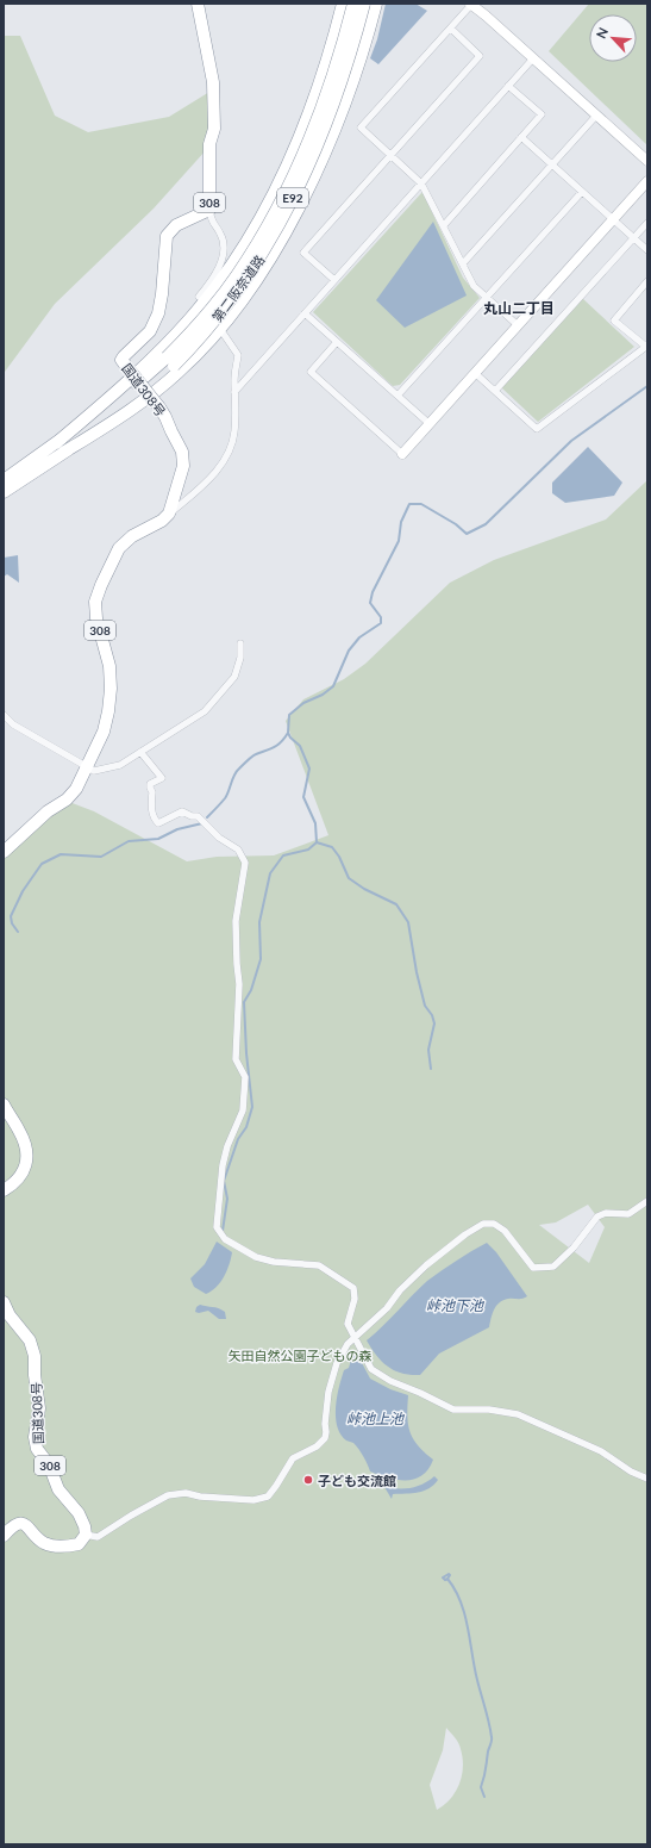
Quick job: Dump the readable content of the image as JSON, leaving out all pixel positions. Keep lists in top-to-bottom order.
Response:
{
  "streets": {
    "highway": [
      "E92",
      "308",
      "第二阪奈道路",
      "国道308号"
    ]
  },
  "crossings": [
    ["308", "国道308号"]
  ],
  "districts": ["丸山二丁目"],
  "water": ["峠池下池", "峠池上池"],
  "parks": ["矢田自然公園子どもの森"],
  "places": ["子ども交流館"],
  "north": "top left"
}
